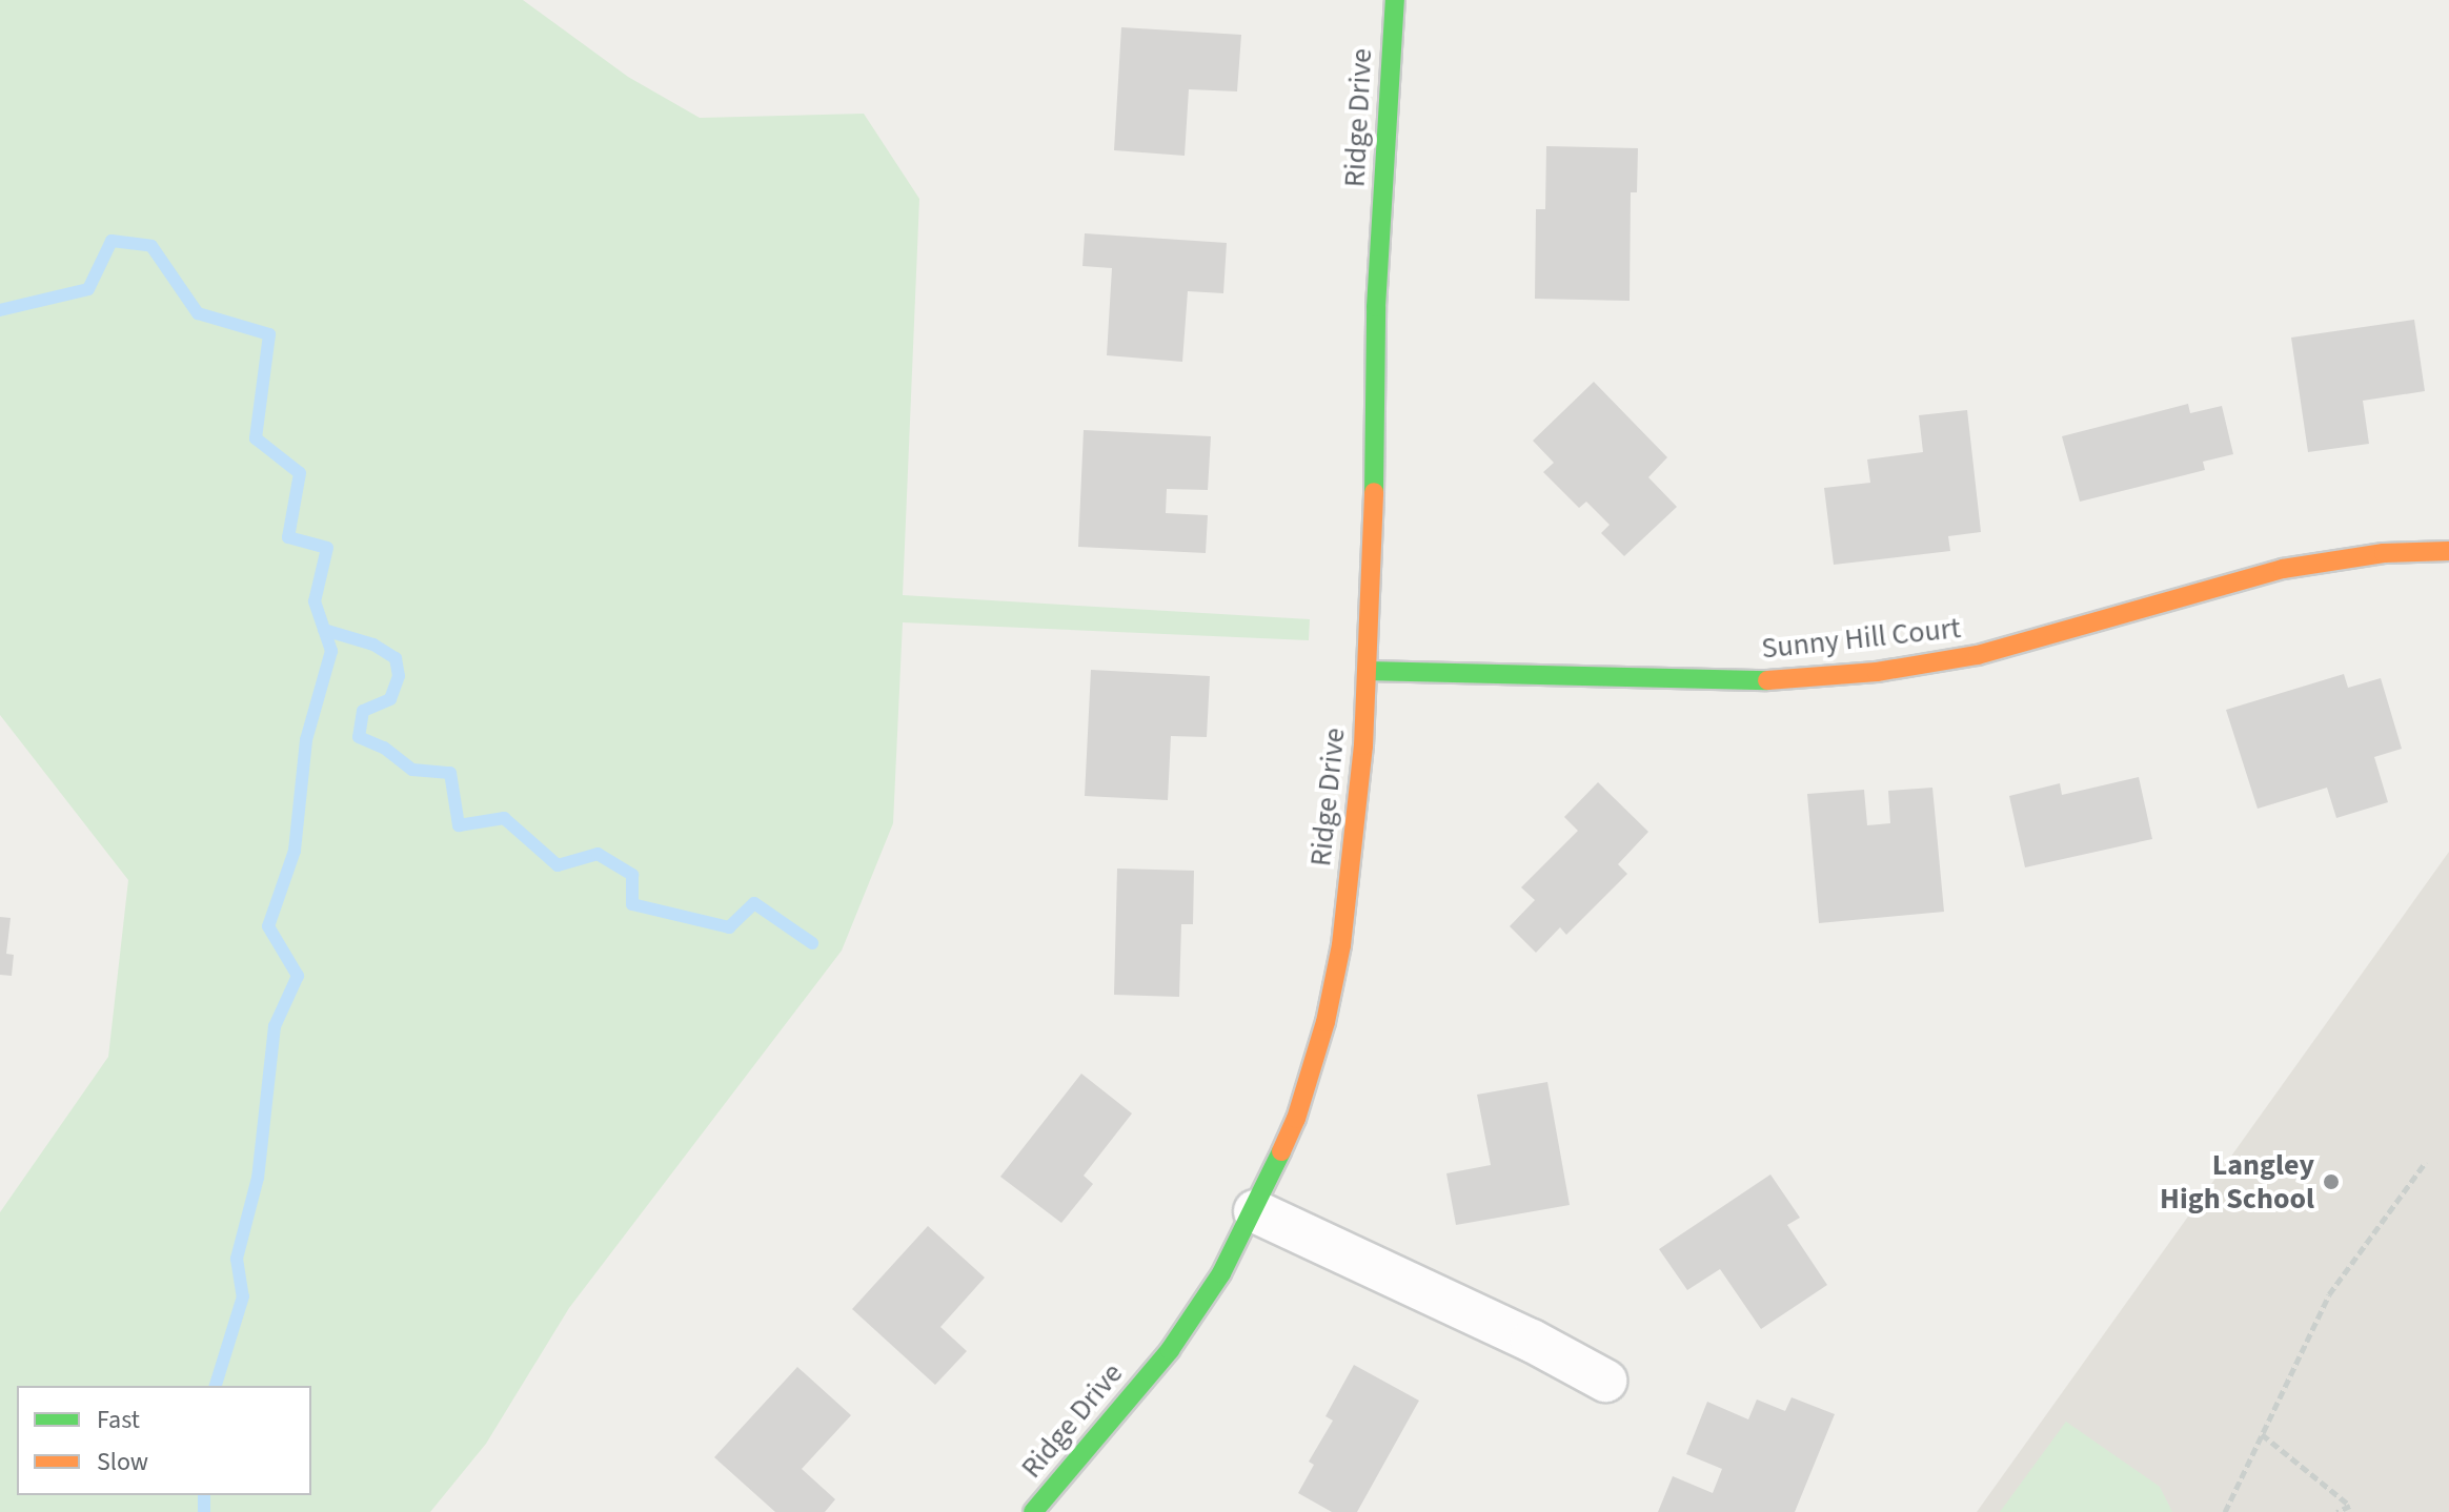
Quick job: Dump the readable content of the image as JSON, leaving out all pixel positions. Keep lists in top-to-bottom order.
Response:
{
  "streets": {
    "street": ["Ridge Drive", "Sunny Hill Court"]
  },
  "crossings": [
    ["Ridge Drive", "Sunny Hill Court"]
  ],
  "places": ["Langley High School"],
  "legend": ["Fast", "Slow"]
}
